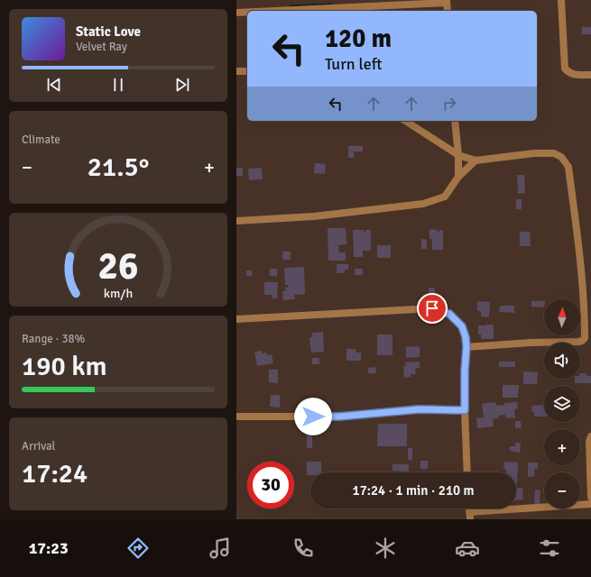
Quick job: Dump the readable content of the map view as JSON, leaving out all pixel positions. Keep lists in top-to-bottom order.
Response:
{
  "north": "top",
  "page": {
    "turn": ["120 m", "Turn left"],
    "song": ["Static Love", "Velvet Ray"],
    "tile": [
      "Climate",
      ["Range · 38%", "190 km"],
      ["Arrival", "17:24"]
    ],
    "heat": ["−", "21.5°", "+"],
    "map_buttons": ["+", "−"],
    "limit": "30",
    "trip": "17:24 · 1 min · 210 m",
    "tabs": "17:23",
    "gauge": ["26", "km/h"]
  }
}
